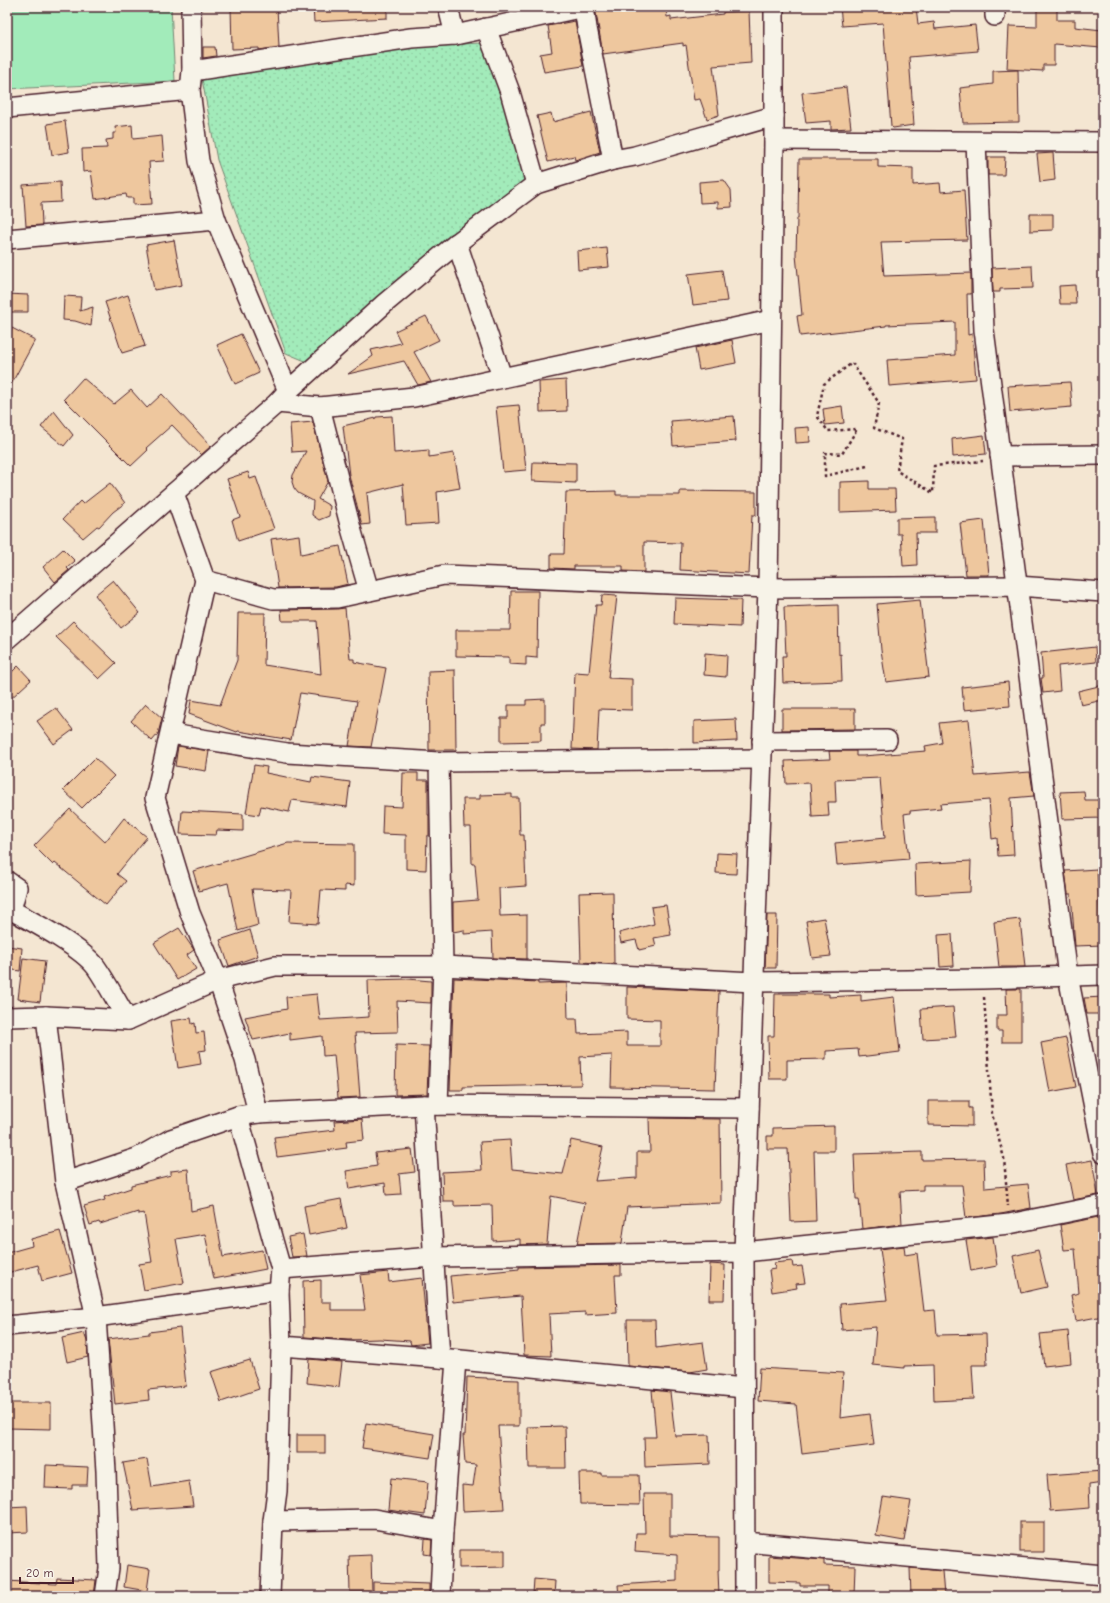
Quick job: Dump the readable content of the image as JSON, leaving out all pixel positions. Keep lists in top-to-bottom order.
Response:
{
  "scale_bar": "20 m"
}
